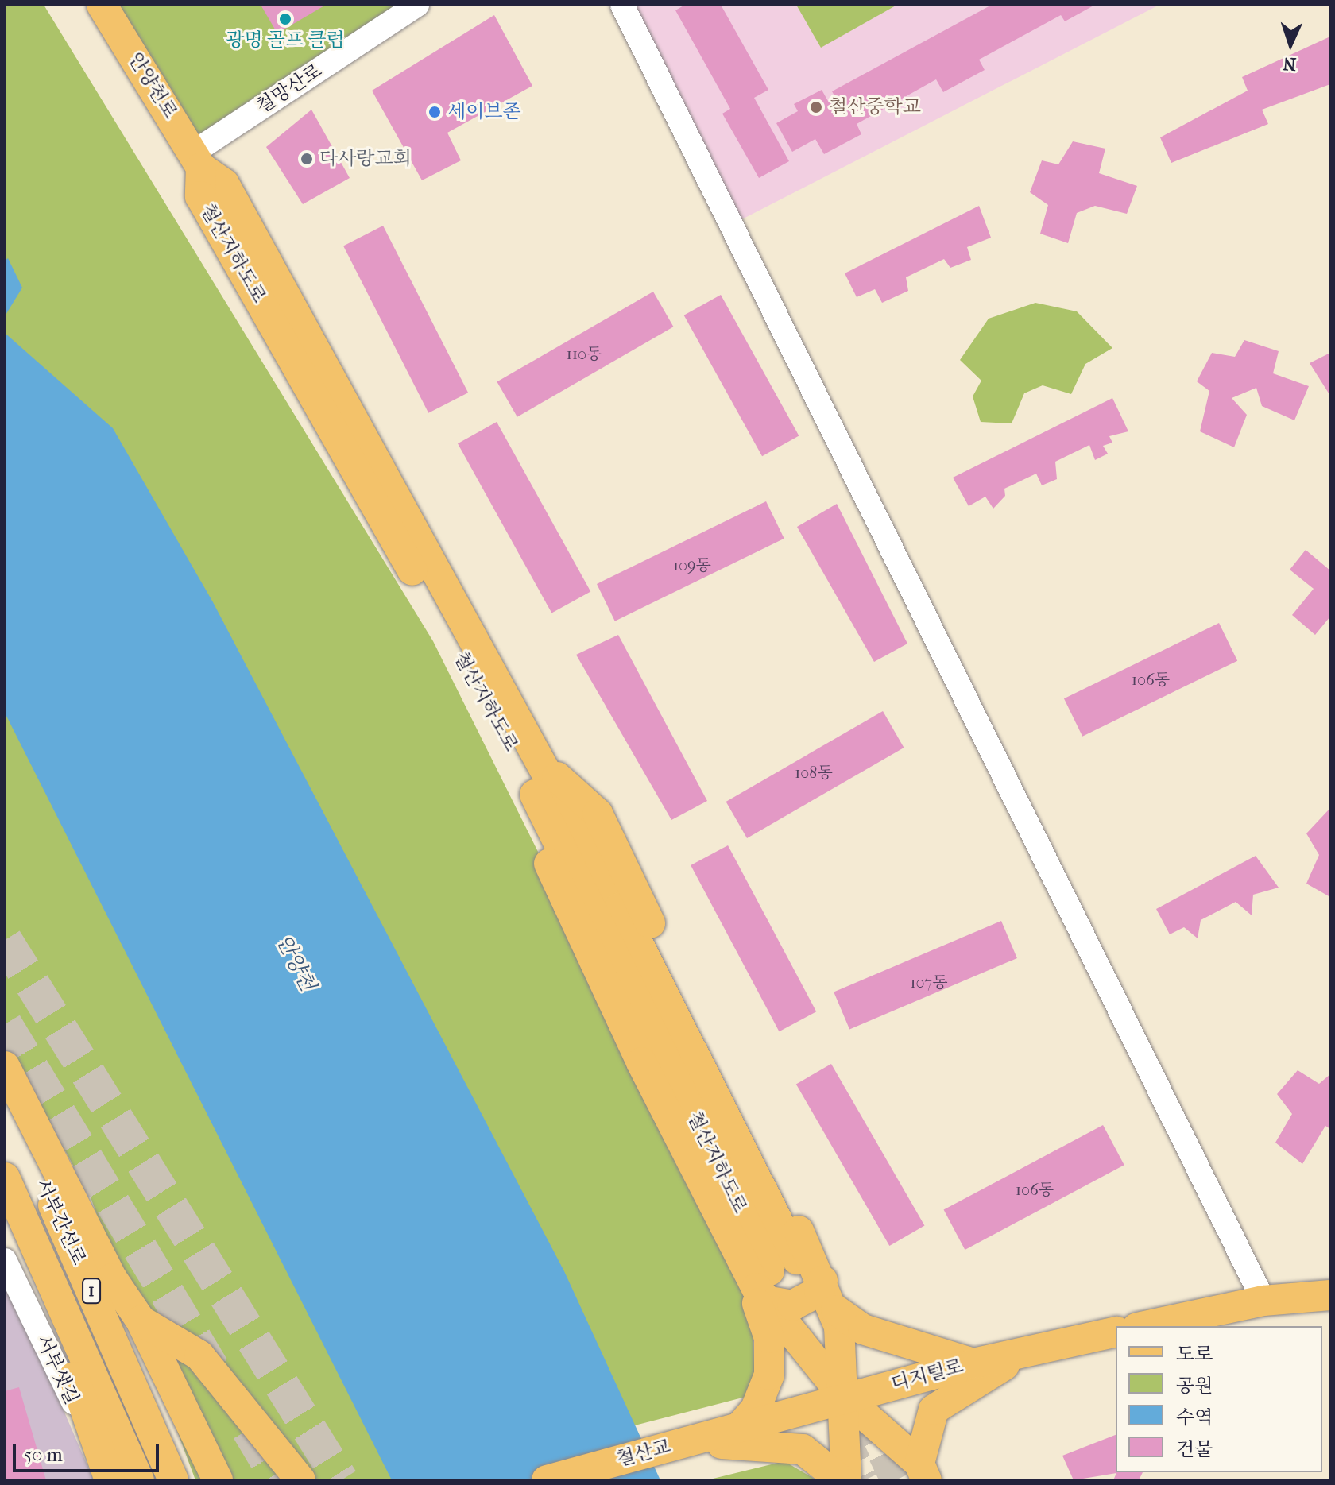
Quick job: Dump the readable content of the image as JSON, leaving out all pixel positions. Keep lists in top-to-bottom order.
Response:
{
  "streets": {
    "main road": [
      "안양천로",
      "철산지하도로",
      "서부간선로",
      "1",
      "디지털로",
      "철산교"
    ],
    "street": ["철망산로", "서부샛길"]
  },
  "crossings": [
    ["안양천로", "철망산로"],
    ["안양천로", "철산지하도로"],
    ["철망산로", "철산지하도로"],
    ["디지털로", "철산교"]
  ],
  "water": ["안양천"],
  "places": [
    "광명 골프 클럽",
    "철산중학교",
    "세이브존",
    "다사랑교회"
  ],
  "house_numbers": [
    "110동",
    "109동",
    "106동",
    "108동",
    "107동",
    "106동"
  ],
  "legend": [
    "도로",
    "공원",
    "수역",
    "건물"
  ],
  "scale_bar": "50 m",
  "north": "bottom"
}
